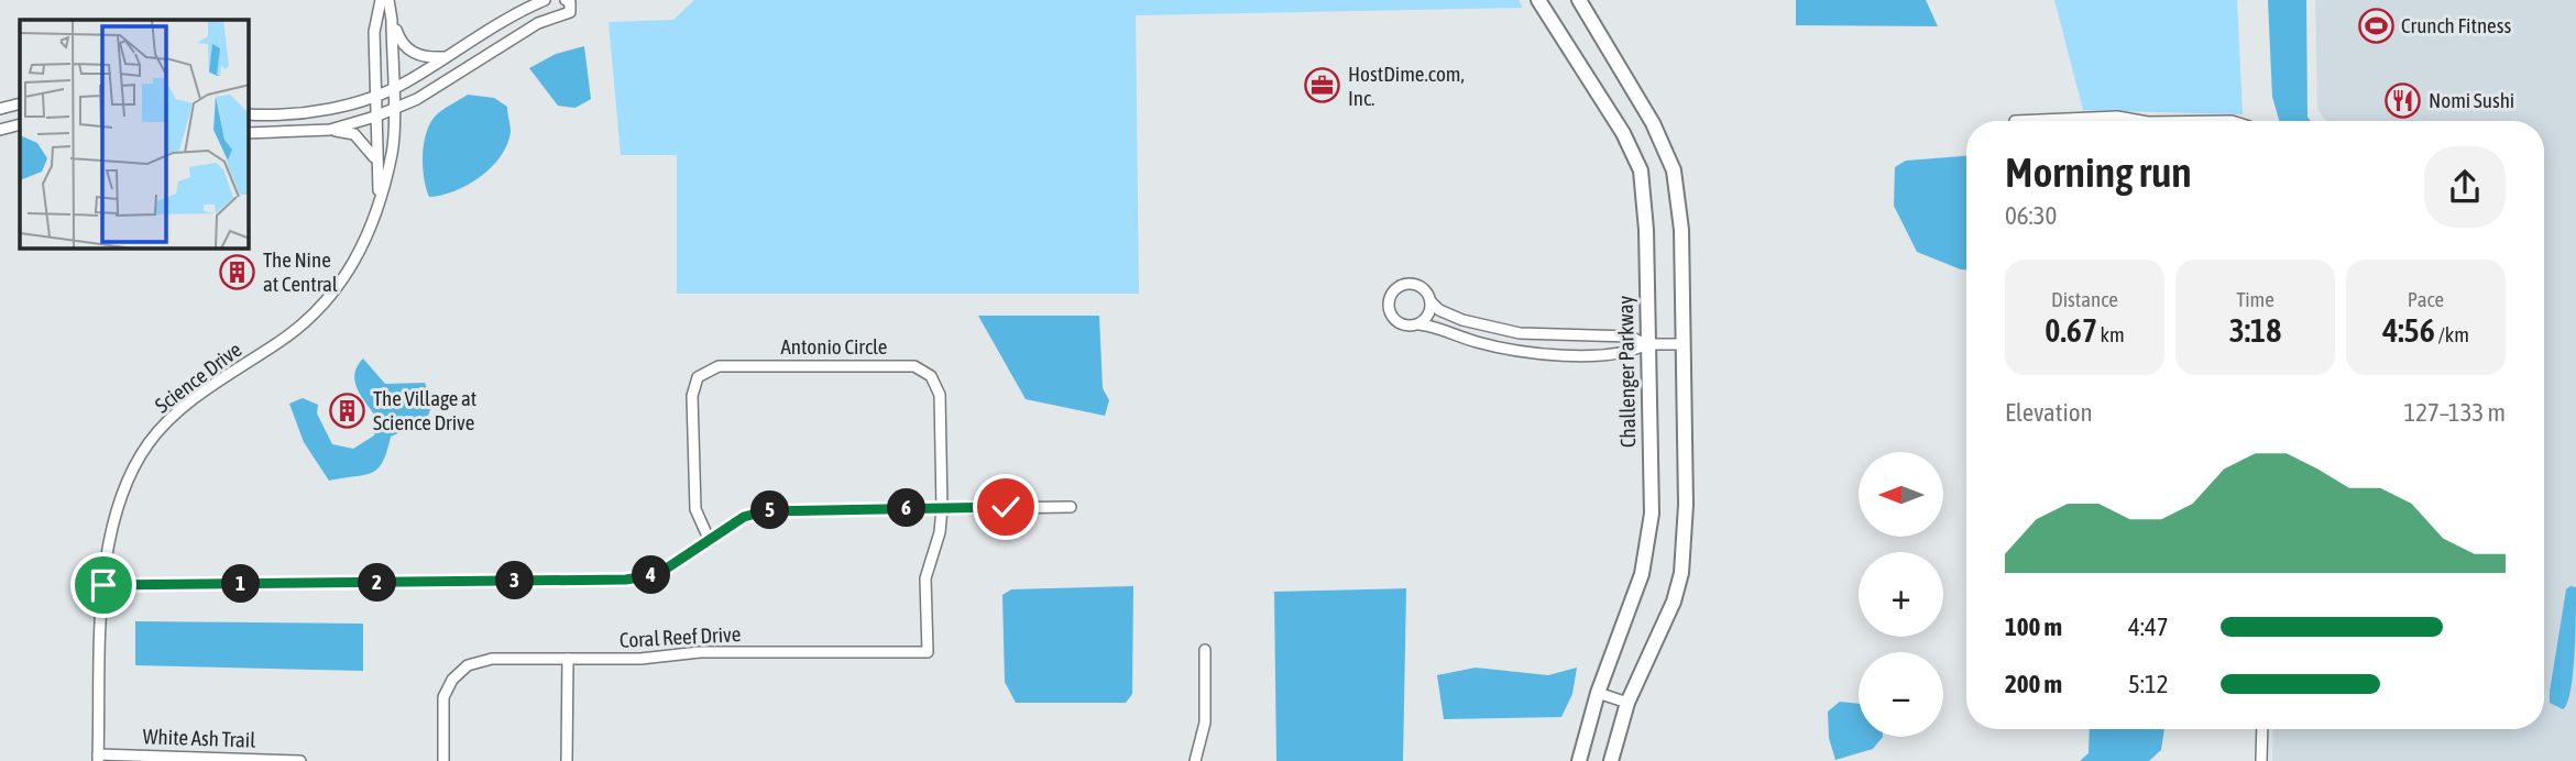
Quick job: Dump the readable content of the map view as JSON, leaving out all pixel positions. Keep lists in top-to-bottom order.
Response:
{
  "streets": {
    "main road": ["Challenger Parkway"],
    "street": [
      "Antonio Circle",
      "Science Drive",
      "Coral Reef Drive",
      "White Ash Trail"
    ]
  },
  "crossings": [
    ["Antonio Circle", "Coral Reef Drive"],
    ["Science Drive", "White Ash Trail"]
  ],
  "places": {
    "sports": ["Crunch Fitness"],
    "office": ["HostDime.com, Inc."],
    "restaurant": ["Nomi Sushi"],
    "building": ["The Nine at Central", "The Village at Science Drive"]
  },
  "north": "left",
  "page": {
    "heading": ["Morning run", "06:30"],
    "stats": [
      ["Distance", "0.67 km"],
      ["Time", "3:18"],
      ["Pace", "4:56 /km"]
    ],
    "chart": ["Elevation", "127–133 m"],
    "map_buttons": ["+", "−"],
    "pins": [
      "6",
      "5",
      "4",
      "3",
      "2",
      "1"
    ],
    "list": [
      {
        "name": "100 m",
        "note": "4:47"
      },
      {
        "name": "200 m",
        "note": "5:12"
      }
    ]
  }
}
